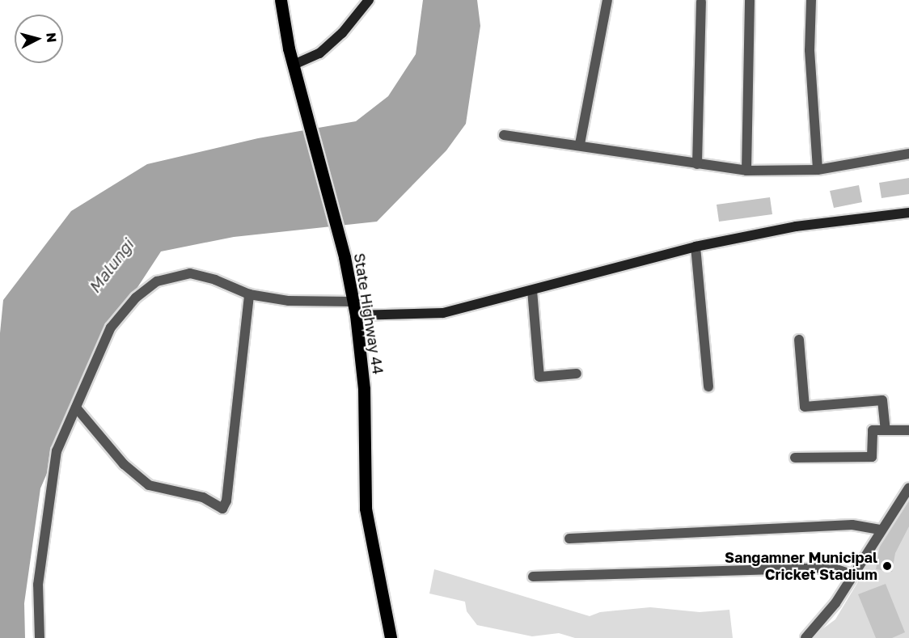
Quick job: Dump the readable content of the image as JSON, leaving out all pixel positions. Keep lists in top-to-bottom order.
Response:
{
  "streets": {
    "main road": ["State Highway 44"]
  },
  "water": ["Malungi"],
  "places": ["Sangamner Municipal Cricket Stadium"],
  "north": "right"
}
